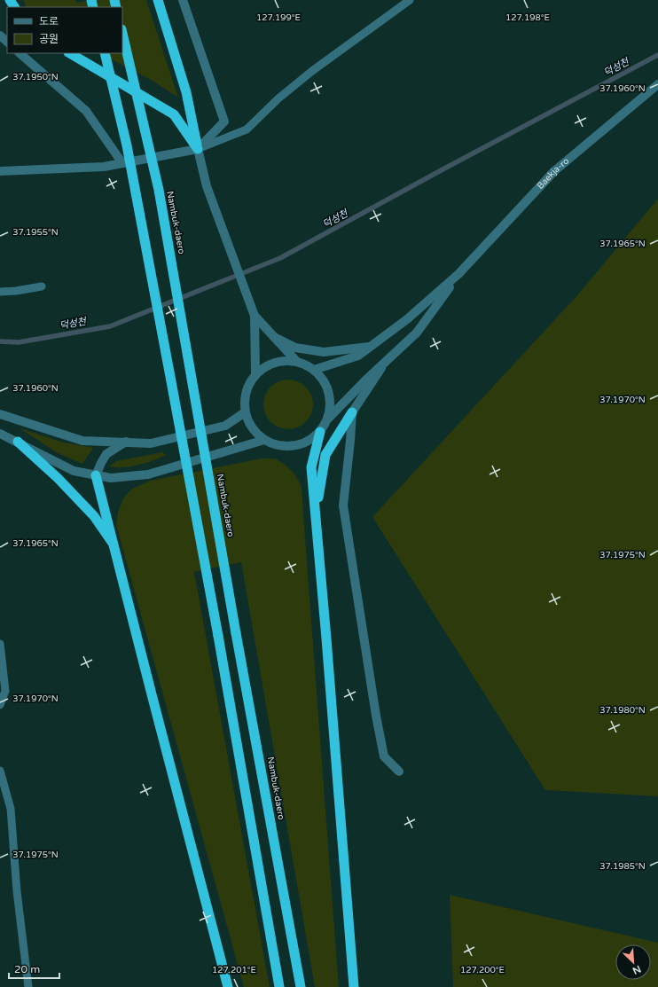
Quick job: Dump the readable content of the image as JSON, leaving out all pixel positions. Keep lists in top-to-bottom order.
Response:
{
  "streets": {
    "highway": ["Nambuk-daero"],
    "street": ["Baekja-ro"]
  },
  "water": ["덕성천"],
  "legend": ["도로", "공원"],
  "scale_bar": "20 m",
  "north": "bottom right",
  "coordinates": [
    "127.199°E",
    "127.198°E",
    "37.1950°N",
    "37.1960°N",
    "37.1955°N",
    "37.1965°N",
    "37.1970°N",
    "37.1975°N",
    "37.1980°N",
    "37.1985°N",
    "127.201°E",
    "127.200°E"
  ]
}
